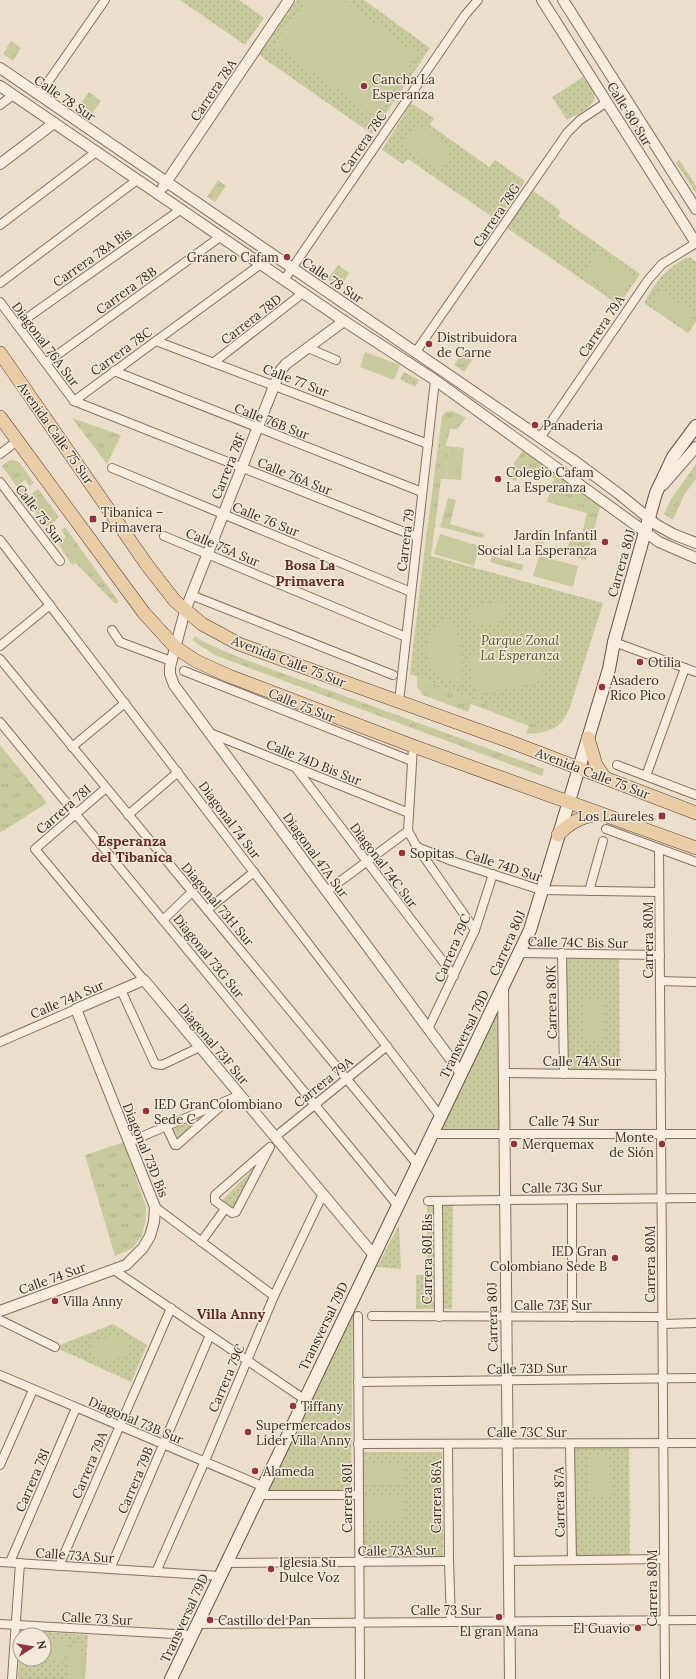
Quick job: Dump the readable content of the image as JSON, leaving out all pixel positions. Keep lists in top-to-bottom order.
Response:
{
  "streets": {
    "main road": ["Avenida Calle 75 Sur", "Carrera 80J", "Transversal 79D"],
    "street": [
      "Carrera 78A",
      "Calle 78 Sur",
      "Calle 80 Sur",
      "Carrera 78C",
      "Carrera 78G",
      "Carrera 78A Bis",
      "Carrera 78B",
      "Carrera 78D",
      "Carrera 79A",
      "Diagonal 76A Sur",
      "Calle 77 Sur",
      "Calle 76B Sur",
      "Carrera 78F",
      "Calle 76A Sur",
      "Calle 75 Sur",
      "Calle 76 Sur",
      "Carrera 79",
      "Calle 75A Sur",
      "Calle 74D Bis Sur",
      "Carrera 78I",
      "Diagonal 74 Sur",
      "Diagonal 47A Sur",
      "Diagonal 74C Sur",
      "Calle 74D Sur",
      "Diagonal 73H Sur",
      "Carrera 80M",
      "Calle 74C Bis Sur",
      "Carrera 79C",
      "Diagonal 73G Sur",
      "Calle 74A Sur",
      "Carrera 80K",
      "Diagonal 73F Sur",
      "Calle 74 Sur",
      "Diagonal 73D Bis",
      "Calle 73G Sur",
      "Carrera 80I Bis",
      "Calle 73F Sur",
      "Calle 73D Sur",
      "Diagonal 73B Sur",
      "Calle 73C Sur",
      "Carrera 79B",
      "Carrera 86A",
      "Carrera 80I",
      "Carrera 87A",
      "Calle 73A Sur",
      "Calle 73 Sur"
    ]
  },
  "crossings": [
    ["Carrera 78A", "Calle 78 Sur"],
    ["Calle 78 Sur", "Carrera 78C"],
    ["Calle 78 Sur", "Carrera 78G"],
    ["Calle 78 Sur", "Carrera 78A Bis"],
    ["Calle 78 Sur", "Carrera 78B"],
    ["Calle 78 Sur", "Carrera 78D"],
    ["Calle 78 Sur", "Carrera 79A"],
    ["Calle 78 Sur", "Carrera 78F"],
    ["Calle 78 Sur", "Carrera 79"],
    ["Calle 78 Sur", "Carrera 80J"],
    ["Calle 80 Sur", "Carrera 78G"],
    ["Calle 80 Sur", "Carrera 79A"],
    ["Carrera 78C", "Diagonal 76A Sur"],
    ["Carrera 78C", "Calle 77 Sur"],
    ["Carrera 78C", "Calle 76B Sur"],
    ["Carrera 78C", "Calle 76A Sur"],
    ["Carrera 78A Bis", "Diagonal 76A Sur"],
    ["Carrera 78B", "Diagonal 76A Sur"],
    ["Carrera 78D", "Calle 77 Sur"],
    ["Carrera 79A", "Diagonal 74 Sur"],
    ["Carrera 79A", "Diagonal 73H Sur"],
    ["Carrera 79A", "Diagonal 73G Sur"],
    ["Carrera 79A", "Diagonal 73F Sur"],
    ["Carrera 79A", "Diagonal 73B Sur"],
    ["Carrera 79A", "Calle 73A Sur"],
    ["Diagonal 76A Sur", "Calle 76A Sur"],
    ["Calle 77 Sur", "Carrera 78F"],
    ["Calle 77 Sur", "Carrera 79"],
    ["Calle 76B Sur", "Carrera 78F"],
    ["Calle 76B Sur", "Carrera 79"],
    ["Avenida Calle 75 Sur", "Carrera 78F"],
    ["Avenida Calle 75 Sur", "Carrera 79"],
    ["Avenida Calle 75 Sur", "Carrera 80J"],
    ["Carrera 78F", "Calle 76A Sur"],
    ["Carrera 78F", "Calle 76 Sur"],
    ["Carrera 78F", "Calle 75A Sur"],
    ["Carrera 78F", "Diagonal 47A Sur"],
    ["Calle 76A Sur", "Carrera 79"],
    ["Calle 76 Sur", "Carrera 79"],
    ["Carrera 79", "Calle 75A Sur"],
    ["Carrera 80J", "Calle 74D Sur"],
    ["Carrera 80J", "Calle 74C Bis Sur"],
    ["Carrera 80J", "Calle 74A Sur"],
    ["Carrera 80J", "Transversal 79D"],
    ["Carrera 80J", "Calle 74 Sur"],
    ["Carrera 80J", "Calle 73G Sur"],
    ["Carrera 80J", "Calle 73F Sur"],
    ["Carrera 80J", "Calle 73D Sur"],
    ["Carrera 80J", "Calle 73C Sur"],
    ["Carrera 80J", "Calle 73 Sur"],
    ["Calle 74D Bis Sur", "Diagonal 47A Sur"],
    ["Calle 74D Bis Sur", "Diagonal 74C Sur"],
    ["Carrera 78I", "Diagonal 73H Sur"],
    ["Carrera 78I", "Diagonal 73G Sur"],
    ["Carrera 78I", "Diagonal 73F Sur"],
    ["Carrera 78I", "Diagonal 73B Sur"],
    ["Carrera 78I", "Calle 73A Sur"],
    ["Diagonal 74 Sur", "Transversal 79D"],
    ["Diagonal 47A Sur", "Carrera 79C"],
    ["Diagonal 47A Sur", "Transversal 79D"],
    ["Diagonal 74C Sur", "Carrera 79C"],
    ["Calle 74D Sur", "Carrera 80M"],
    ["Calle 74D Sur", "Carrera 79C"],
    ["Diagonal 73H Sur", "Transversal 79D"],
    ["Carrera 80M", "Calle 74C Bis Sur"],
    ["Carrera 80M", "Calle 74A Sur"],
    ["Carrera 80M", "Calle 74 Sur"],
    ["Carrera 80M", "Calle 73G Sur"],
    ["Carrera 80M", "Calle 73F Sur"],
    ["Carrera 80M", "Calle 73D Sur"],
    ["Carrera 80M", "Calle 73C Sur"],
    ["Carrera 80M", "Calle 73 Sur"],
    ["Calle 74C Bis Sur", "Carrera 80K"],
    ["Carrera 79C", "Diagonal 73F Sur"],
    ["Carrera 79C", "Diagonal 73D Bis"],
    ["Carrera 79C", "Diagonal 73B Sur"],
    ["Carrera 79C", "Calle 73A Sur"],
    ["Diagonal 73G Sur", "Transversal 79D"],
    ["Calle 74A Sur", "Carrera 80K"],
    ["Calle 74A Sur", "Diagonal 73F Sur"],
    ["Calle 74A Sur", "Diagonal 73D Bis"],
    ["Transversal 79D", "Diagonal 73F Sur"],
    ["Transversal 79D", "Calle 74 Sur"],
    ["Transversal 79D", "Diagonal 73B Sur"],
    ["Transversal 79D", "Calle 73A Sur"],
    ["Transversal 79D", "Calle 73 Sur"],
    ["Calle 74 Sur", "Diagonal 73D Bis"],
    ["Calle 73G Sur", "Carrera 80I Bis"],
    ["Carrera 80I Bis", "Calle 73F Sur"],
    ["Calle 73D Sur", "Carrera 80I"],
    ["Diagonal 73B Sur", "Carrera 79B"],
    ["Diagonal 73B Sur", "Carrera 80I"],
    ["Calle 73C Sur", "Carrera 86A"],
    ["Calle 73C Sur", "Carrera 80I"],
    ["Calle 73C Sur", "Carrera 87A"],
    ["Carrera 79B", "Calle 73A Sur"],
    ["Carrera 86A", "Calle 73A Sur"],
    ["Carrera 86A", "Calle 73 Sur"],
    ["Carrera 80I", "Calle 73A Sur"],
    ["Carrera 80I", "Calle 73 Sur"]
  ],
  "districts": ["Bosa La Primavera", "Esperanza del Tibaníca", "Villa Anny"],
  "parks": ["Parque Zonal La Esperanza"],
  "places": {
    "other": [
      "Cancha La Esperanza",
      "Granero Cafam",
      "Distribuidora de Carne",
      "Panadería",
      "Colegio Cafam La Esperanza",
      "Jardín Infantil Social La Esperanza",
      "Otilia",
      "Asadero Rico Pico",
      "Sopitas",
      "IED GranColombiano Sede C",
      "Merquemax",
      "Monte de Sión",
      "IED Gran Colombiano Sede B",
      "Villa Anny",
      "Tiffany",
      "Supermercados Líder Villa Anny",
      "Alameda",
      "Iglesia Su Dulce Voz",
      "El gran Mana",
      "Castillo del Pan",
      "El Guavio"
    ],
    "transit": ["Tibanica – Primavera", "Los Laureles"]
  },
  "north": "right"
}
